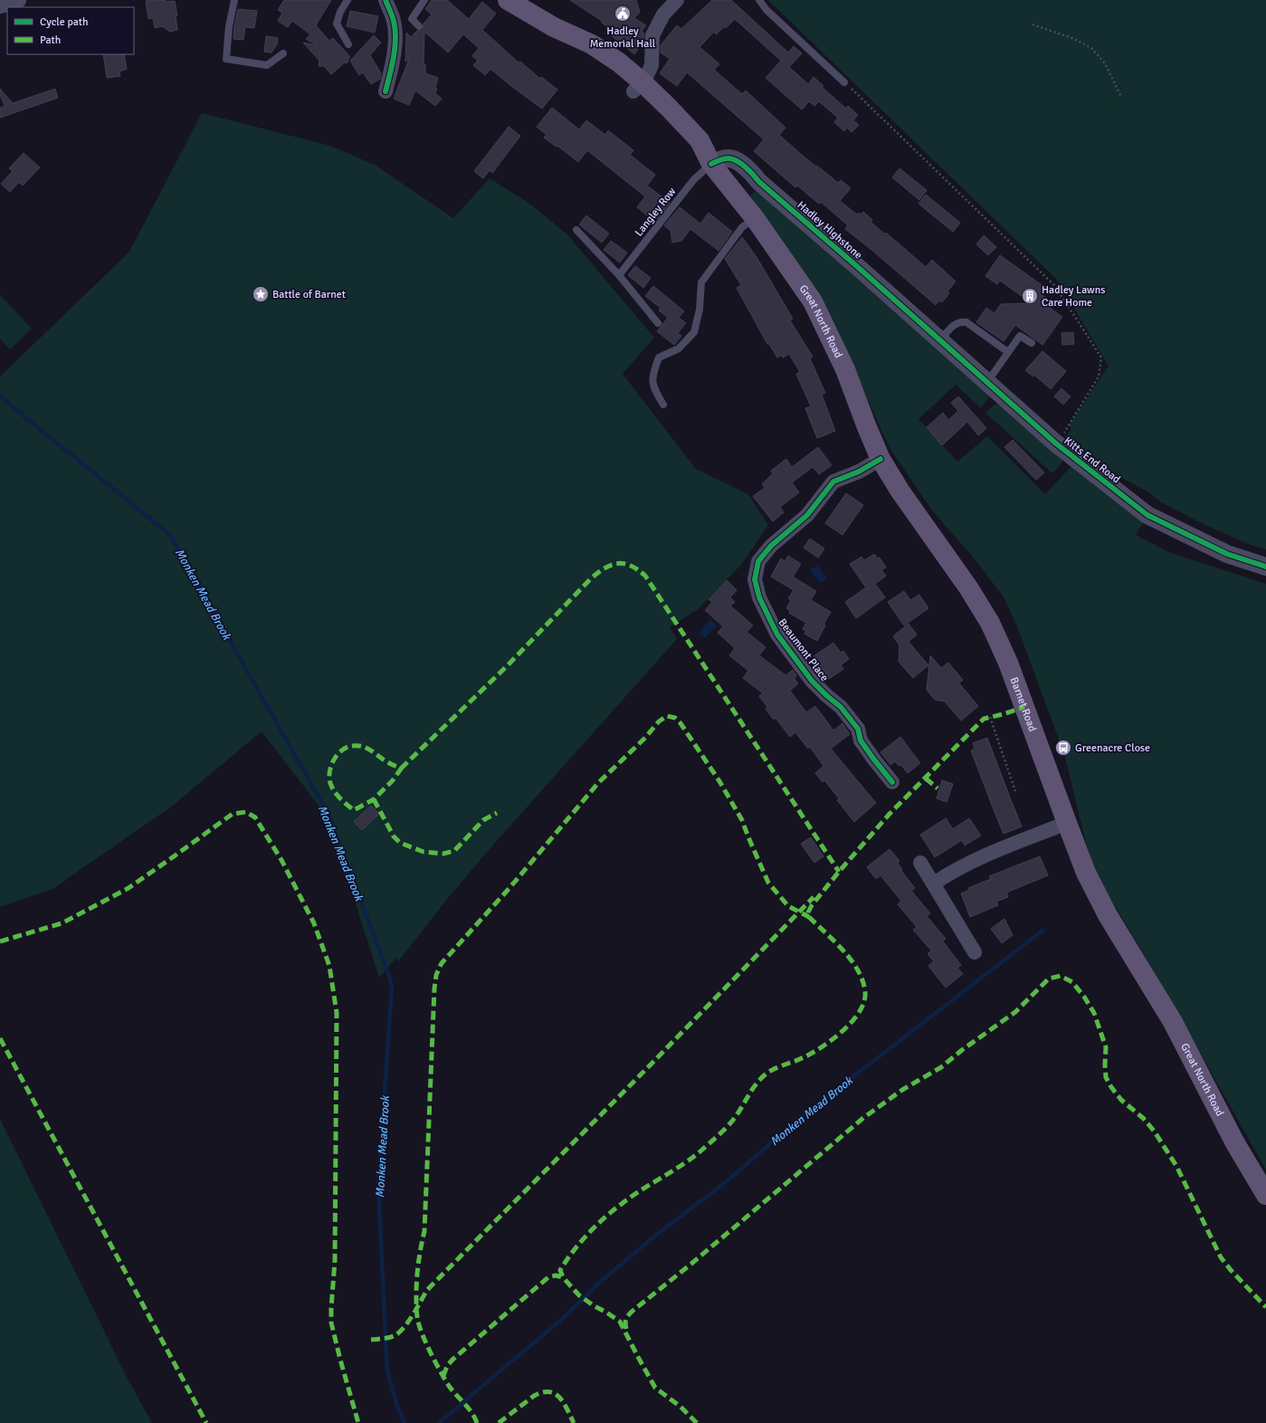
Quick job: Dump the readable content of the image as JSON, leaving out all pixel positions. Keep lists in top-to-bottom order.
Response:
{
  "streets": {
    "main road": ["Great North Road", "Barnet Road"],
    "street": ["Hadley Highstone", "Kitts End Road", "Beaumont Place"],
    "lane": ["Langley Row"]
  },
  "crossings": [
    ["Langley Row", "Hadley Highstone"],
    ["Hadley Highstone", "Kitts End Road"],
    ["Great North Road", "Beaumont Place"],
    ["Great North Road", "Barnet Road"],
    ["Beaumont Place", "Barnet Road"]
  ],
  "water": ["Monken Mead Brook"],
  "places": {
    "public building": ["Hadley Memorial Hall"],
    "place": ["Battle of Barnet"],
    "building": ["Hadley Lawns Care Home"],
    "bus stop": ["Greenacre Close"]
  },
  "legend": ["Cycle path", "Path"]
}
